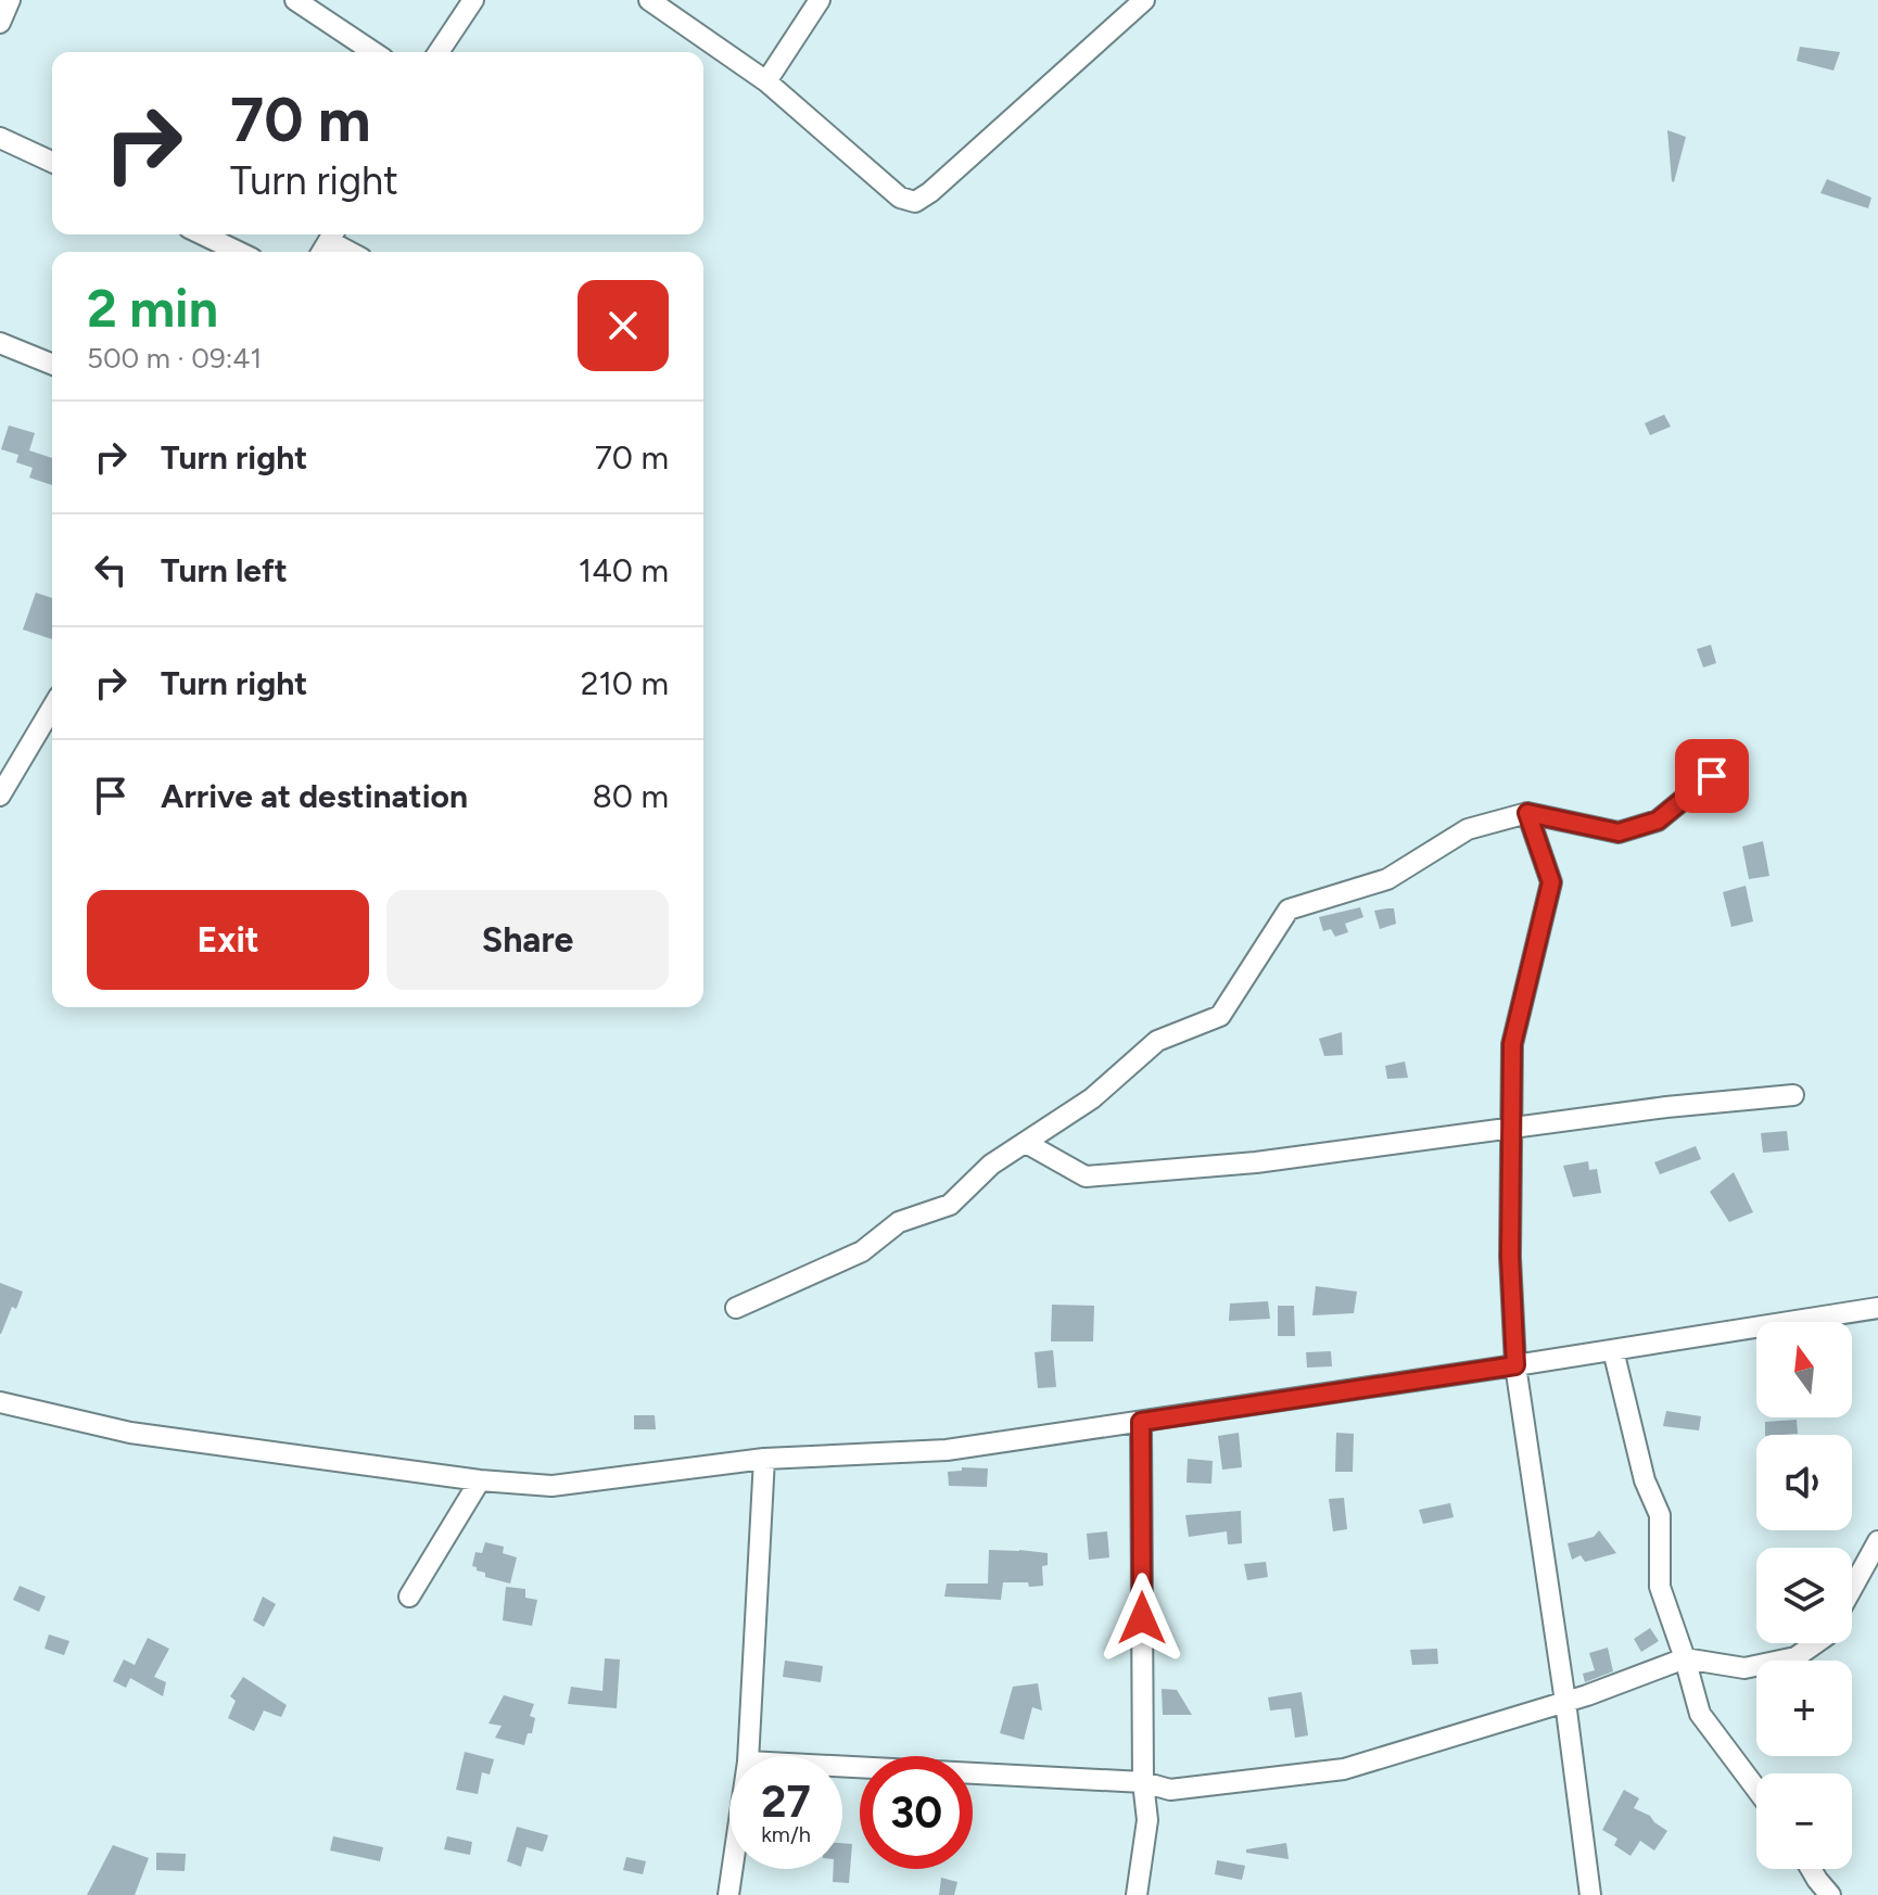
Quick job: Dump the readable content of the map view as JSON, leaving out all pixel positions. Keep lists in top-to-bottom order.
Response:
{
  "north": "top",
  "page": {
    "turn": ["70 m", "Turn right"],
    "heading": ["2 min", "500 m · 09:41"],
    "list": [
      {
        "name": "Turn right",
        "value": "70 m"
      },
      {
        "name": "Turn left",
        "value": "140 m"
      },
      {
        "name": "Turn right",
        "value": "210 m"
      },
      {
        "name": "Arrive at destination",
        "value": "80 m"
      }
    ],
    "buttons": ["Exit", "Share"],
    "map_buttons": ["+", "−"],
    "speed": "27 km/h",
    "limit": "30"
  }
}
